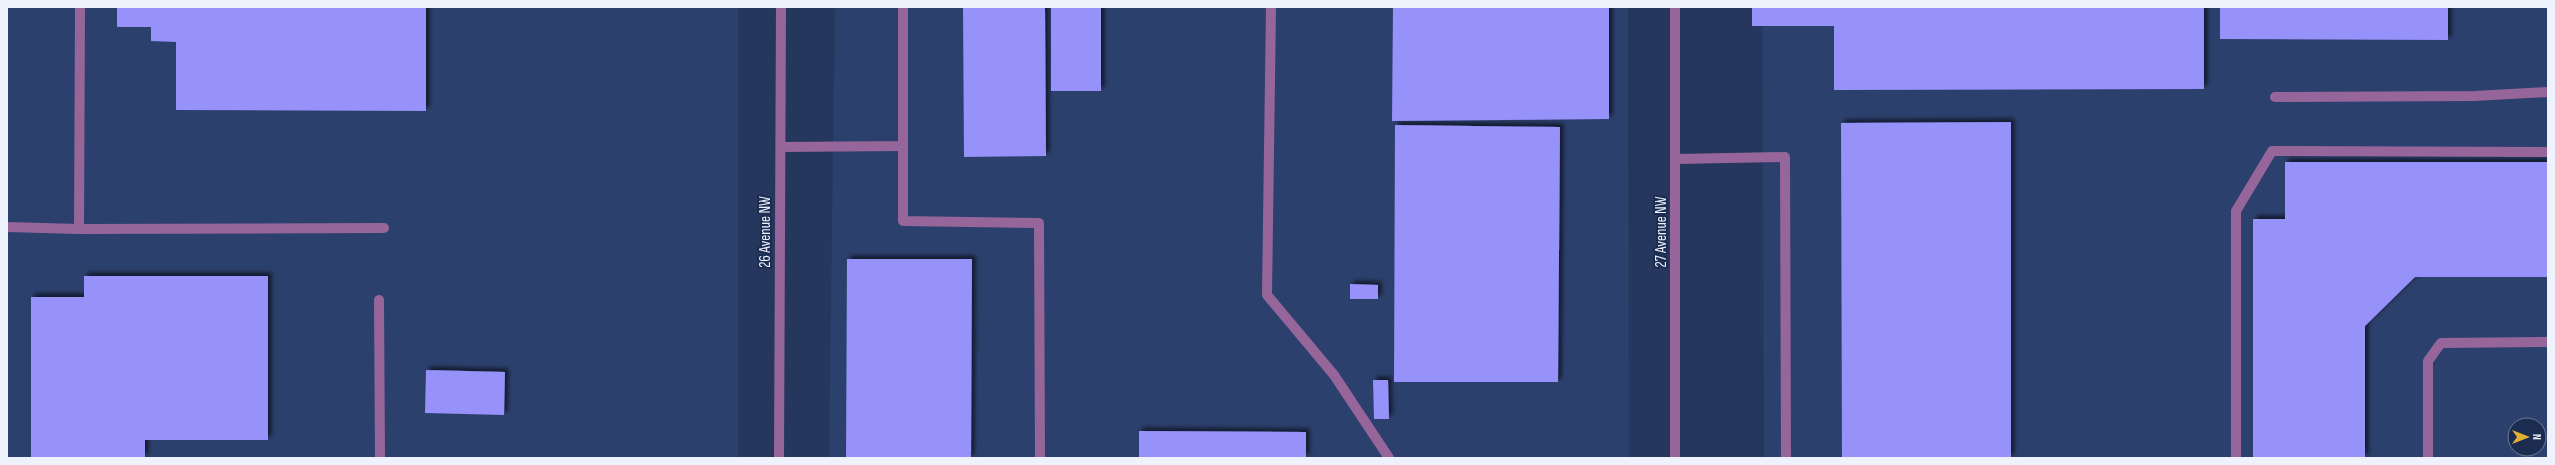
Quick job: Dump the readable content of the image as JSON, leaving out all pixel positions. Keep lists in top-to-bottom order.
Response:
{
  "streets": {
    "street": ["26 Avenue NW", "27 Avenue NW"]
  },
  "north": "right"
}
